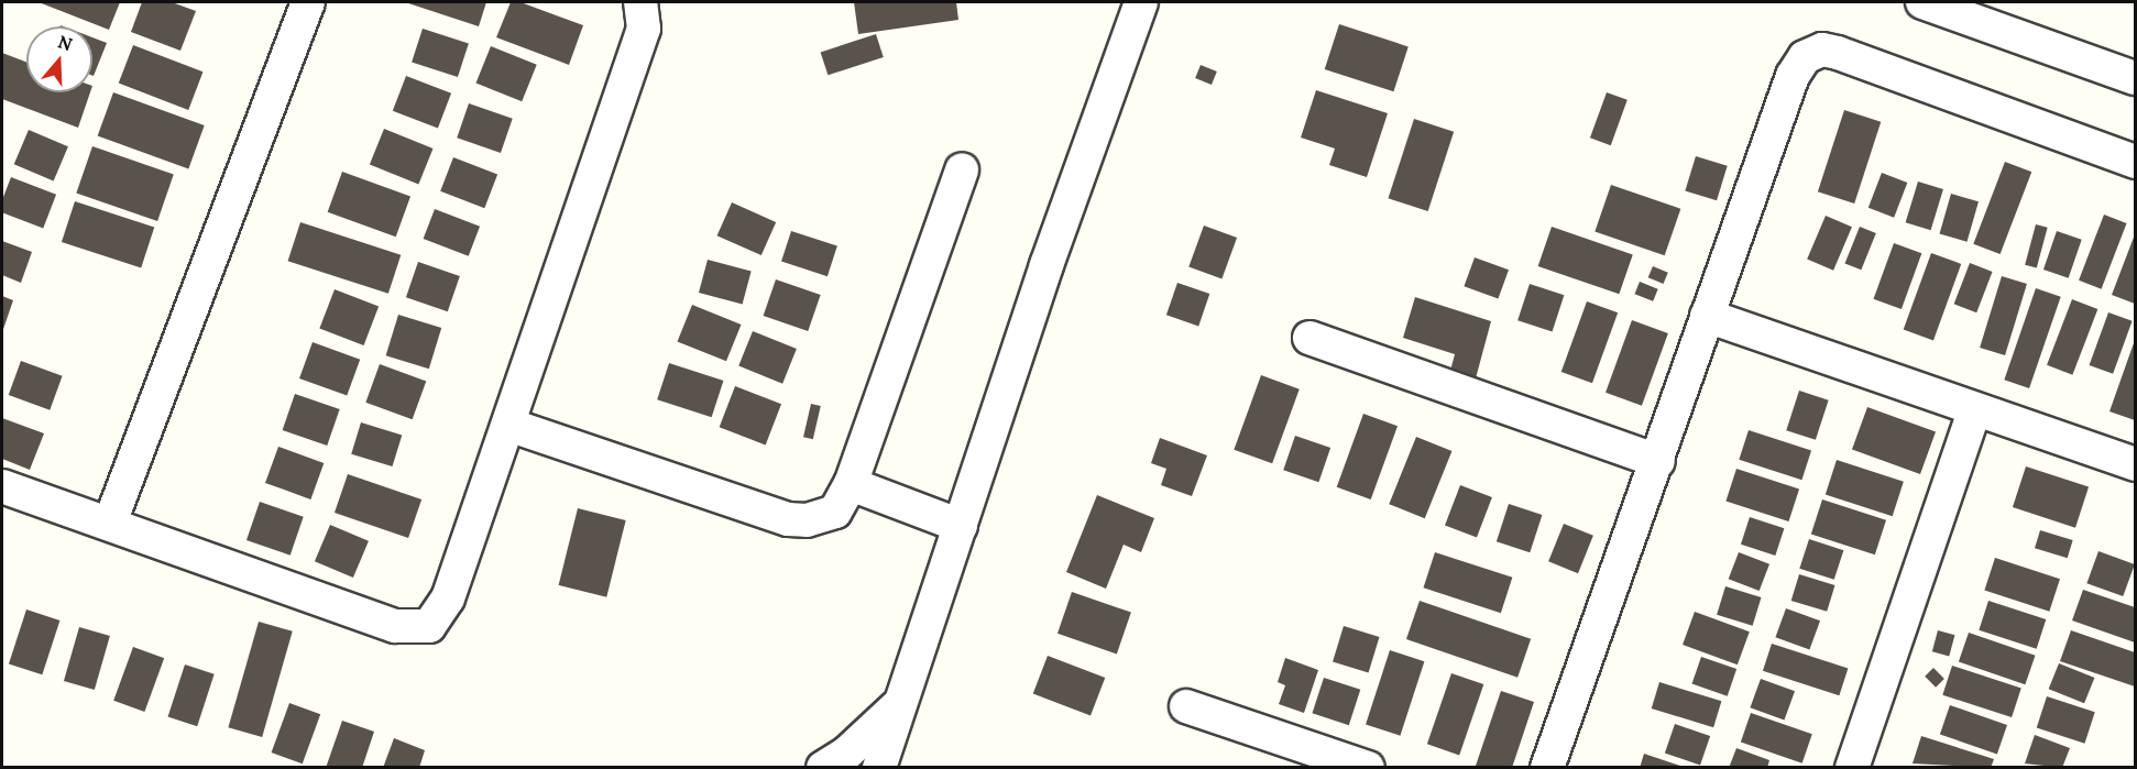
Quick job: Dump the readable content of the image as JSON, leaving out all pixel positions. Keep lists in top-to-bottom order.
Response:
{
  "north": "top"
}
